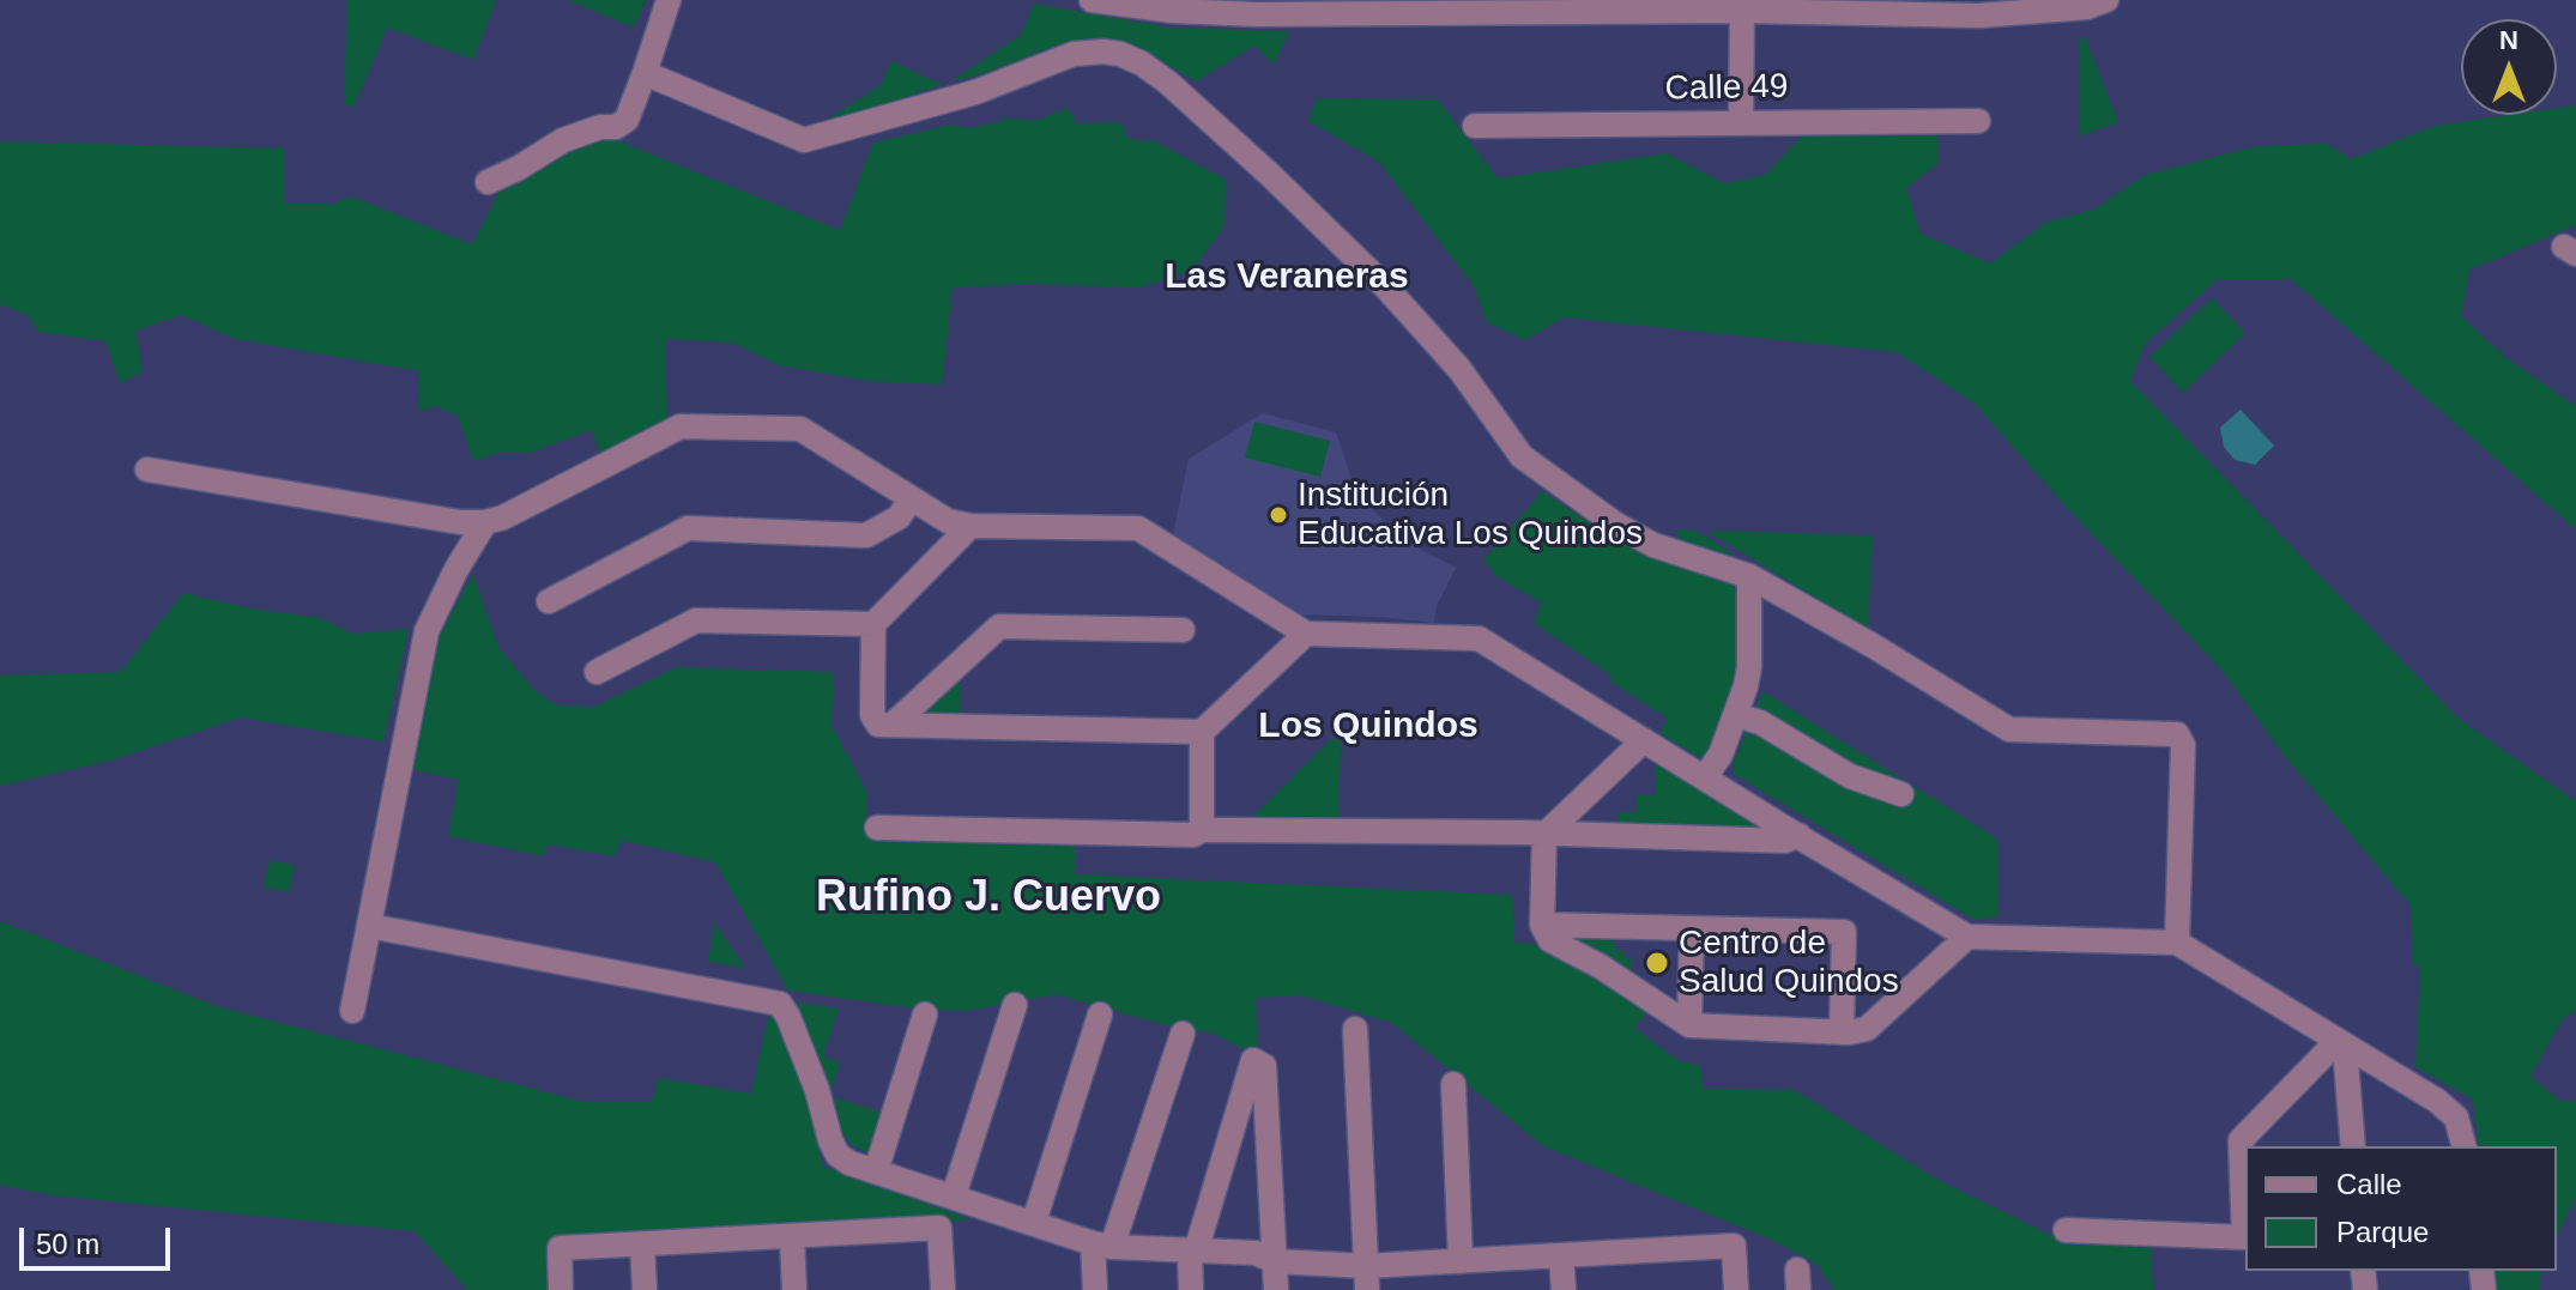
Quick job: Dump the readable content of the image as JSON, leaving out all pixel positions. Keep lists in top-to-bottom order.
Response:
{
  "streets": {
    "street": ["Calle 49"]
  },
  "districts": ["Las Veraneras", "Los Quindos", "Rufino J. Cuervo"],
  "places": ["Institución Educativa Los Quindos", "Centro de Salud Quindos"],
  "legend": ["Calle", "Parque"],
  "scale_bar": "50 m",
  "north": "top"
}
